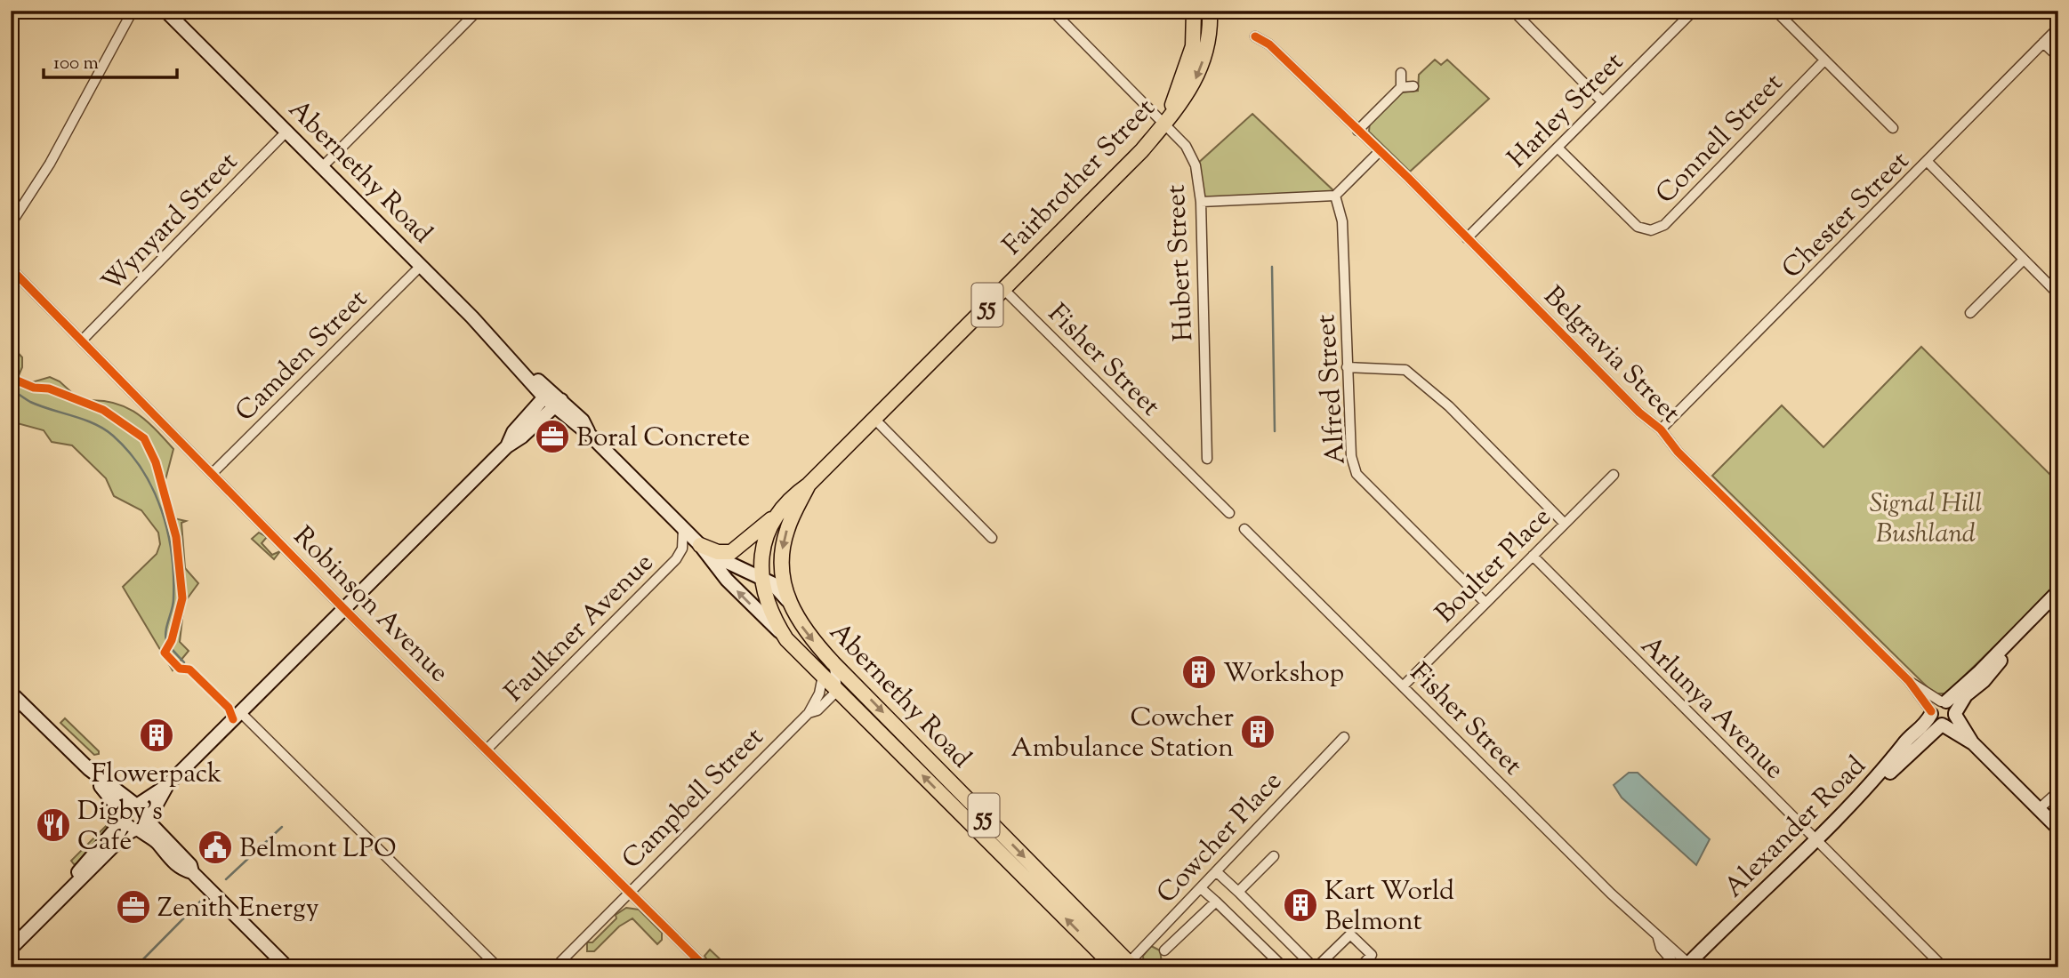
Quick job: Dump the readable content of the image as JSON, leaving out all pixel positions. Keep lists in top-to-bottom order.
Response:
{
  "streets": {
    "main road": ["Abernethy Road", "Fairbrother Street", "55"],
    "street": [
      "Harley Street",
      "Connell Street",
      "Chester Street",
      "Wynyard Street",
      "Hubert Street",
      "Belgravia Street",
      "Camden Street",
      "Fisher Street",
      "Alfred Street",
      "Boulter Place",
      "Robinson Avenue",
      "Faulkner Avenue",
      "Arlunya Avenue",
      "Campbell Street",
      "Alexander Road",
      "Cowcher Place"
    ]
  },
  "crossings": [
    ["Harley Street", "Connell Street"],
    ["Harley Street", "Belgravia Street"],
    ["Abernethy Road", "Fairbrother Street"],
    ["Abernethy Road", "Wynyard Street"],
    ["Abernethy Road", "Camden Street"],
    ["Abernethy Road", "Faulkner Avenue"],
    ["Abernethy Road", "Campbell Street"],
    ["Abernethy Road", "Cowcher Place"],
    ["Fairbrother Street", "Hubert Street"],
    ["Fairbrother Street", "55"],
    ["Fairbrother Street", "Fisher Street"],
    ["Chester Street", "Belgravia Street"],
    ["Wynyard Street", "Robinson Avenue"],
    ["Hubert Street", "55"],
    ["Belgravia Street", "Alexander Road"],
    ["Camden Street", "Robinson Avenue"],
    ["Fisher Street", "Boulter Place"],
    ["Fisher Street", "Alexander Road"],
    ["Alfred Street", "Boulter Place"],
    ["Boulter Place", "Arlunya Avenue"],
    ["Robinson Avenue", "Faulkner Avenue"],
    ["Robinson Avenue", "Campbell Street"],
    ["Arlunya Avenue", "Alexander Road"]
  ],
  "parks": ["Signal Hill Bushland"],
  "places": {
    "office": ["Boral Concrete", "Zenith Energy"],
    "building": [
      "Workshop",
      "Cowcher Ambulance Station",
      "Flowerpack",
      "Kart World Belmont"
    ],
    "restaurant": ["Digby's Café"],
    "public building": ["Belmont LPO"]
  },
  "scale_bar": "100 m"
}
